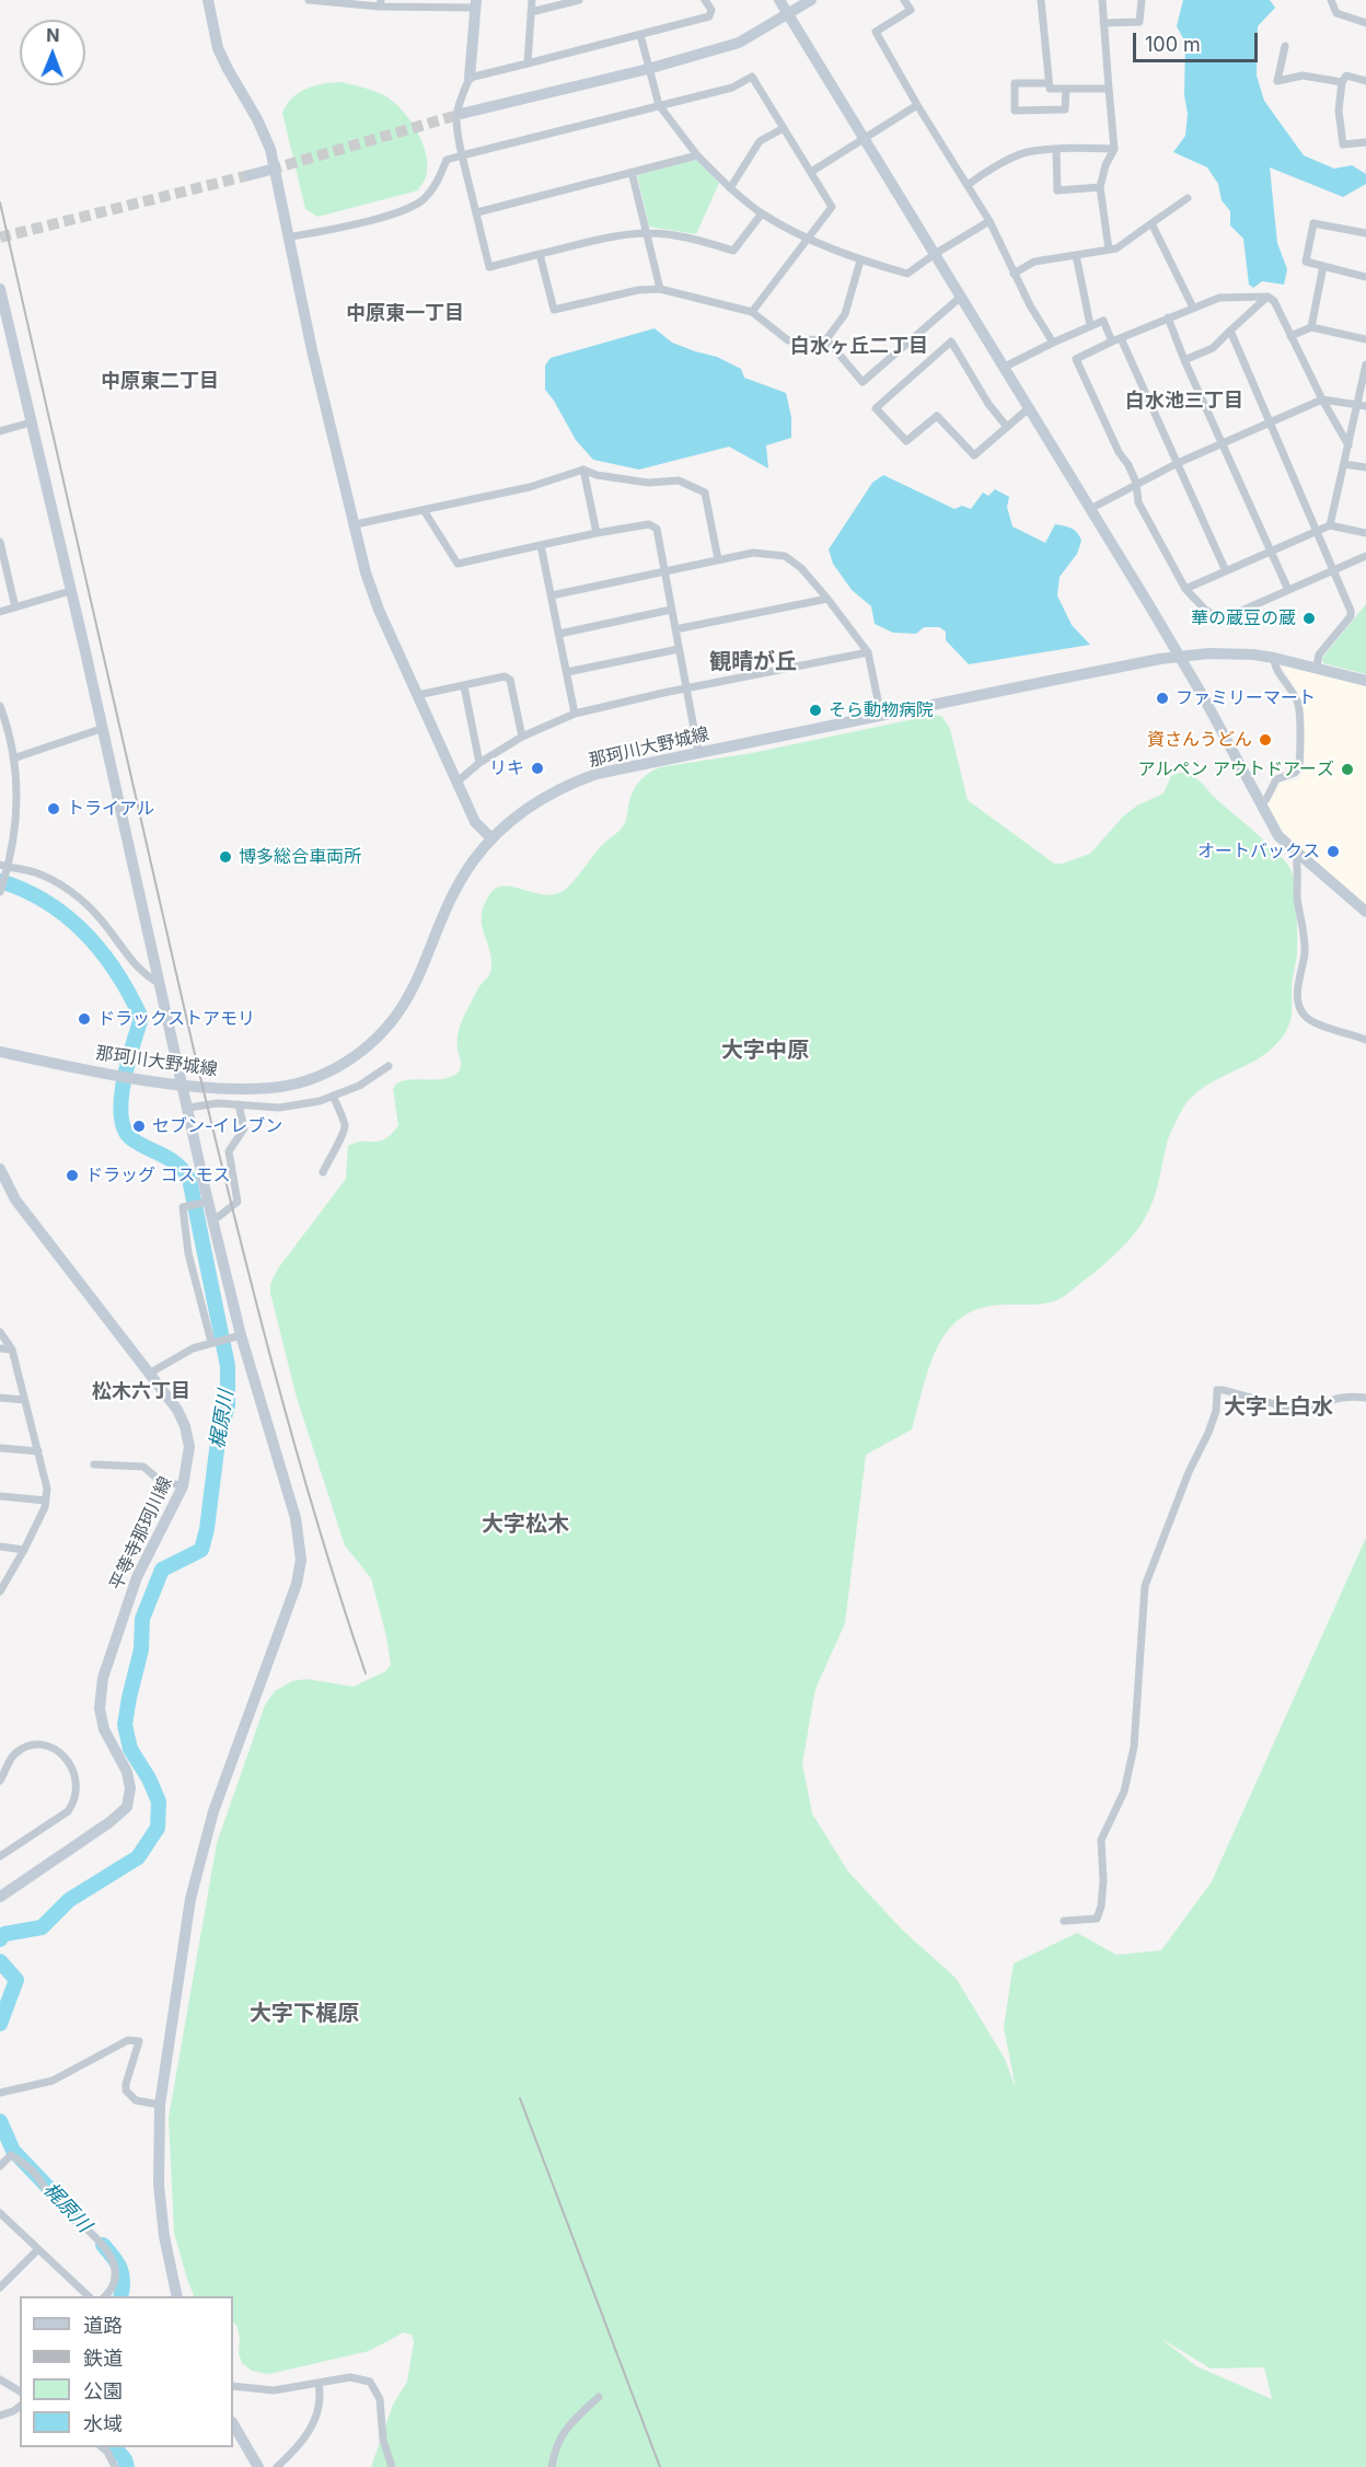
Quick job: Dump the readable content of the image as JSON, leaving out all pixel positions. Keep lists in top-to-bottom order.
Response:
{
  "streets": {
    "street": ["那珂川大野城線", "平等寺那珂川線"]
  },
  "districts": [
    "中原東一丁目",
    "白水ヶ丘二丁目",
    "中原東二丁目",
    "白水池三丁目",
    "観晴が丘",
    "大字中原",
    "松木六丁目",
    "大字上白水",
    "大字松木",
    "大字下梶原"
  ],
  "water": ["梶原川"],
  "places": [
    "華の蔵豆の蔵",
    "ファミリーマート",
    "そら動物病院",
    "資さんうどん",
    "リキ",
    "アルペン アウトドアーズ",
    "トライアル",
    "オートバックス",
    "博多総合車両所",
    "ドラックストアモリ",
    "セブン-イレブン",
    "ドラッグ コスモス"
  ],
  "legend": [
    "道路",
    "鉄道",
    "公園",
    "水域"
  ],
  "scale_bar": "100 m",
  "north": "top"
}
